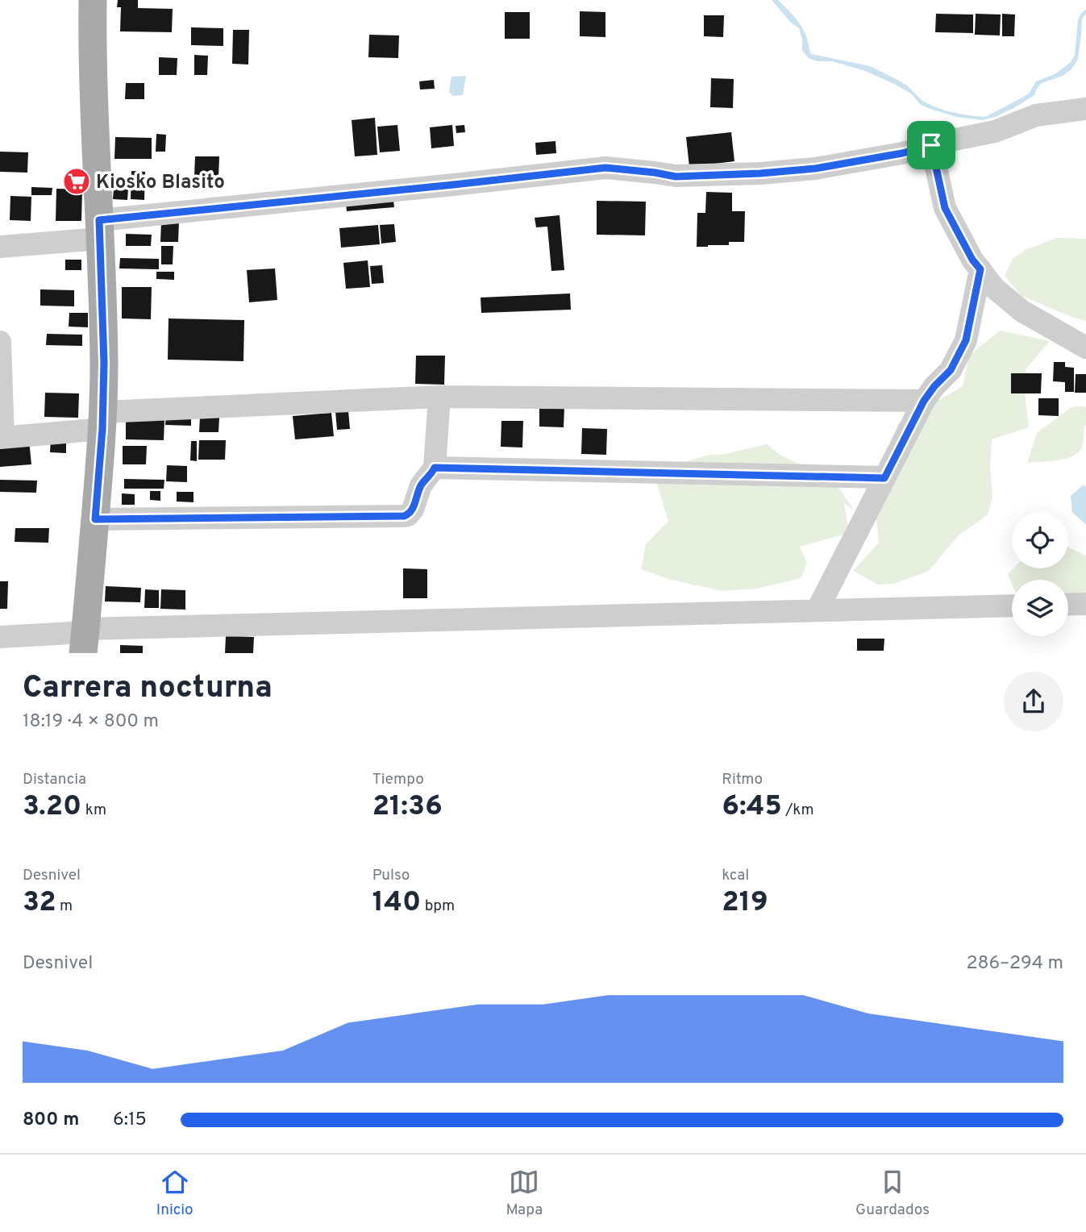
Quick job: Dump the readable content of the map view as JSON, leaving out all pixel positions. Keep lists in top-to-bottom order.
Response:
{
  "places": {
    "supermarket": ["Kiosko Blasito"]
  },
  "page": {
    "heading": ["Carrera nocturna", "18:19 · 4 × 800 m"],
    "stats": [
      ["Distancia", "3.20 km"],
      ["Tiempo", "21:36"],
      ["Ritmo", "6:45 /km"],
      ["Desnivel", "32 m"],
      ["Pulso", "140 bpm"],
      ["kcal", "219"]
    ],
    "chart": ["Desnivel", "286–294 m"],
    "list": [
      {
        "name": "800 m",
        "note": "6:15"
      }
    ],
    "tabs": ["Inicio", "Mapa", "Guardados"]
  }
}
